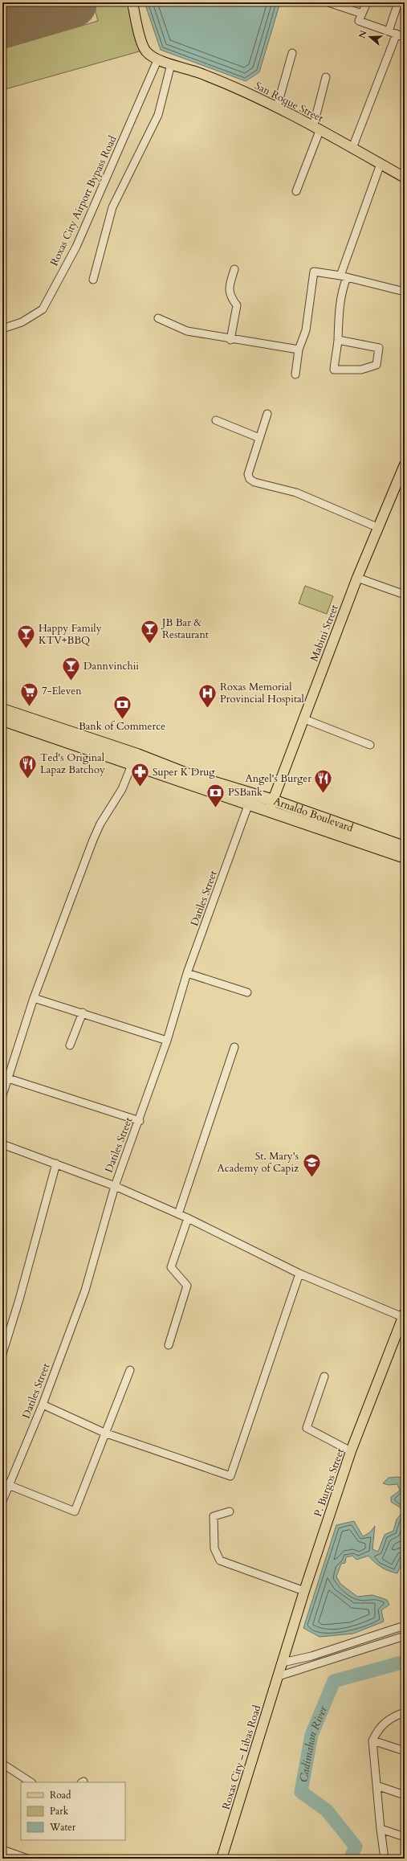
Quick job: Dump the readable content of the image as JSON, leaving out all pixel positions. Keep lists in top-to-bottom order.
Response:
{
  "streets": {
    "highway": ["Arnaldo Boulevard"],
    "main road": [
      "San Roque Street",
      "Mabini Street",
      "P. Burgos Street",
      "Roxas City – Libas Road"
    ],
    "street": ["Roxas City Airport Bypass Road", "Datiles Street"]
  },
  "crossings": [
    ["San Roque Street", "Roxas City Airport Bypass Road"],
    ["Mabini Street", "Arnaldo Boulevard"],
    ["Arnaldo Boulevard", "Datiles Street"],
    ["P. Burgos Street", "Roxas City – Libas Road"]
  ],
  "water": ["Cadimahan River"],
  "places": {
    "bar": ["JB Bar & Restaurant", "Happy Family KTV+BBQ", "Dannvinchii"],
    "supermarket": ["7-Eleven"],
    "hospital": ["Roxas Memorial Provincial Hospital"],
    "bank": ["Bank of Commerce", "PSBank"],
    "restaurant": ["Ted's Original Lapaz Batchoy", "Angel's Burger"],
    "pharmacy": ["Super K Drug"],
    "school or university": ["St. Mary's Academy of Capiz"]
  },
  "legend": ["Road", "Park", "Water"],
  "north": "left"
}
